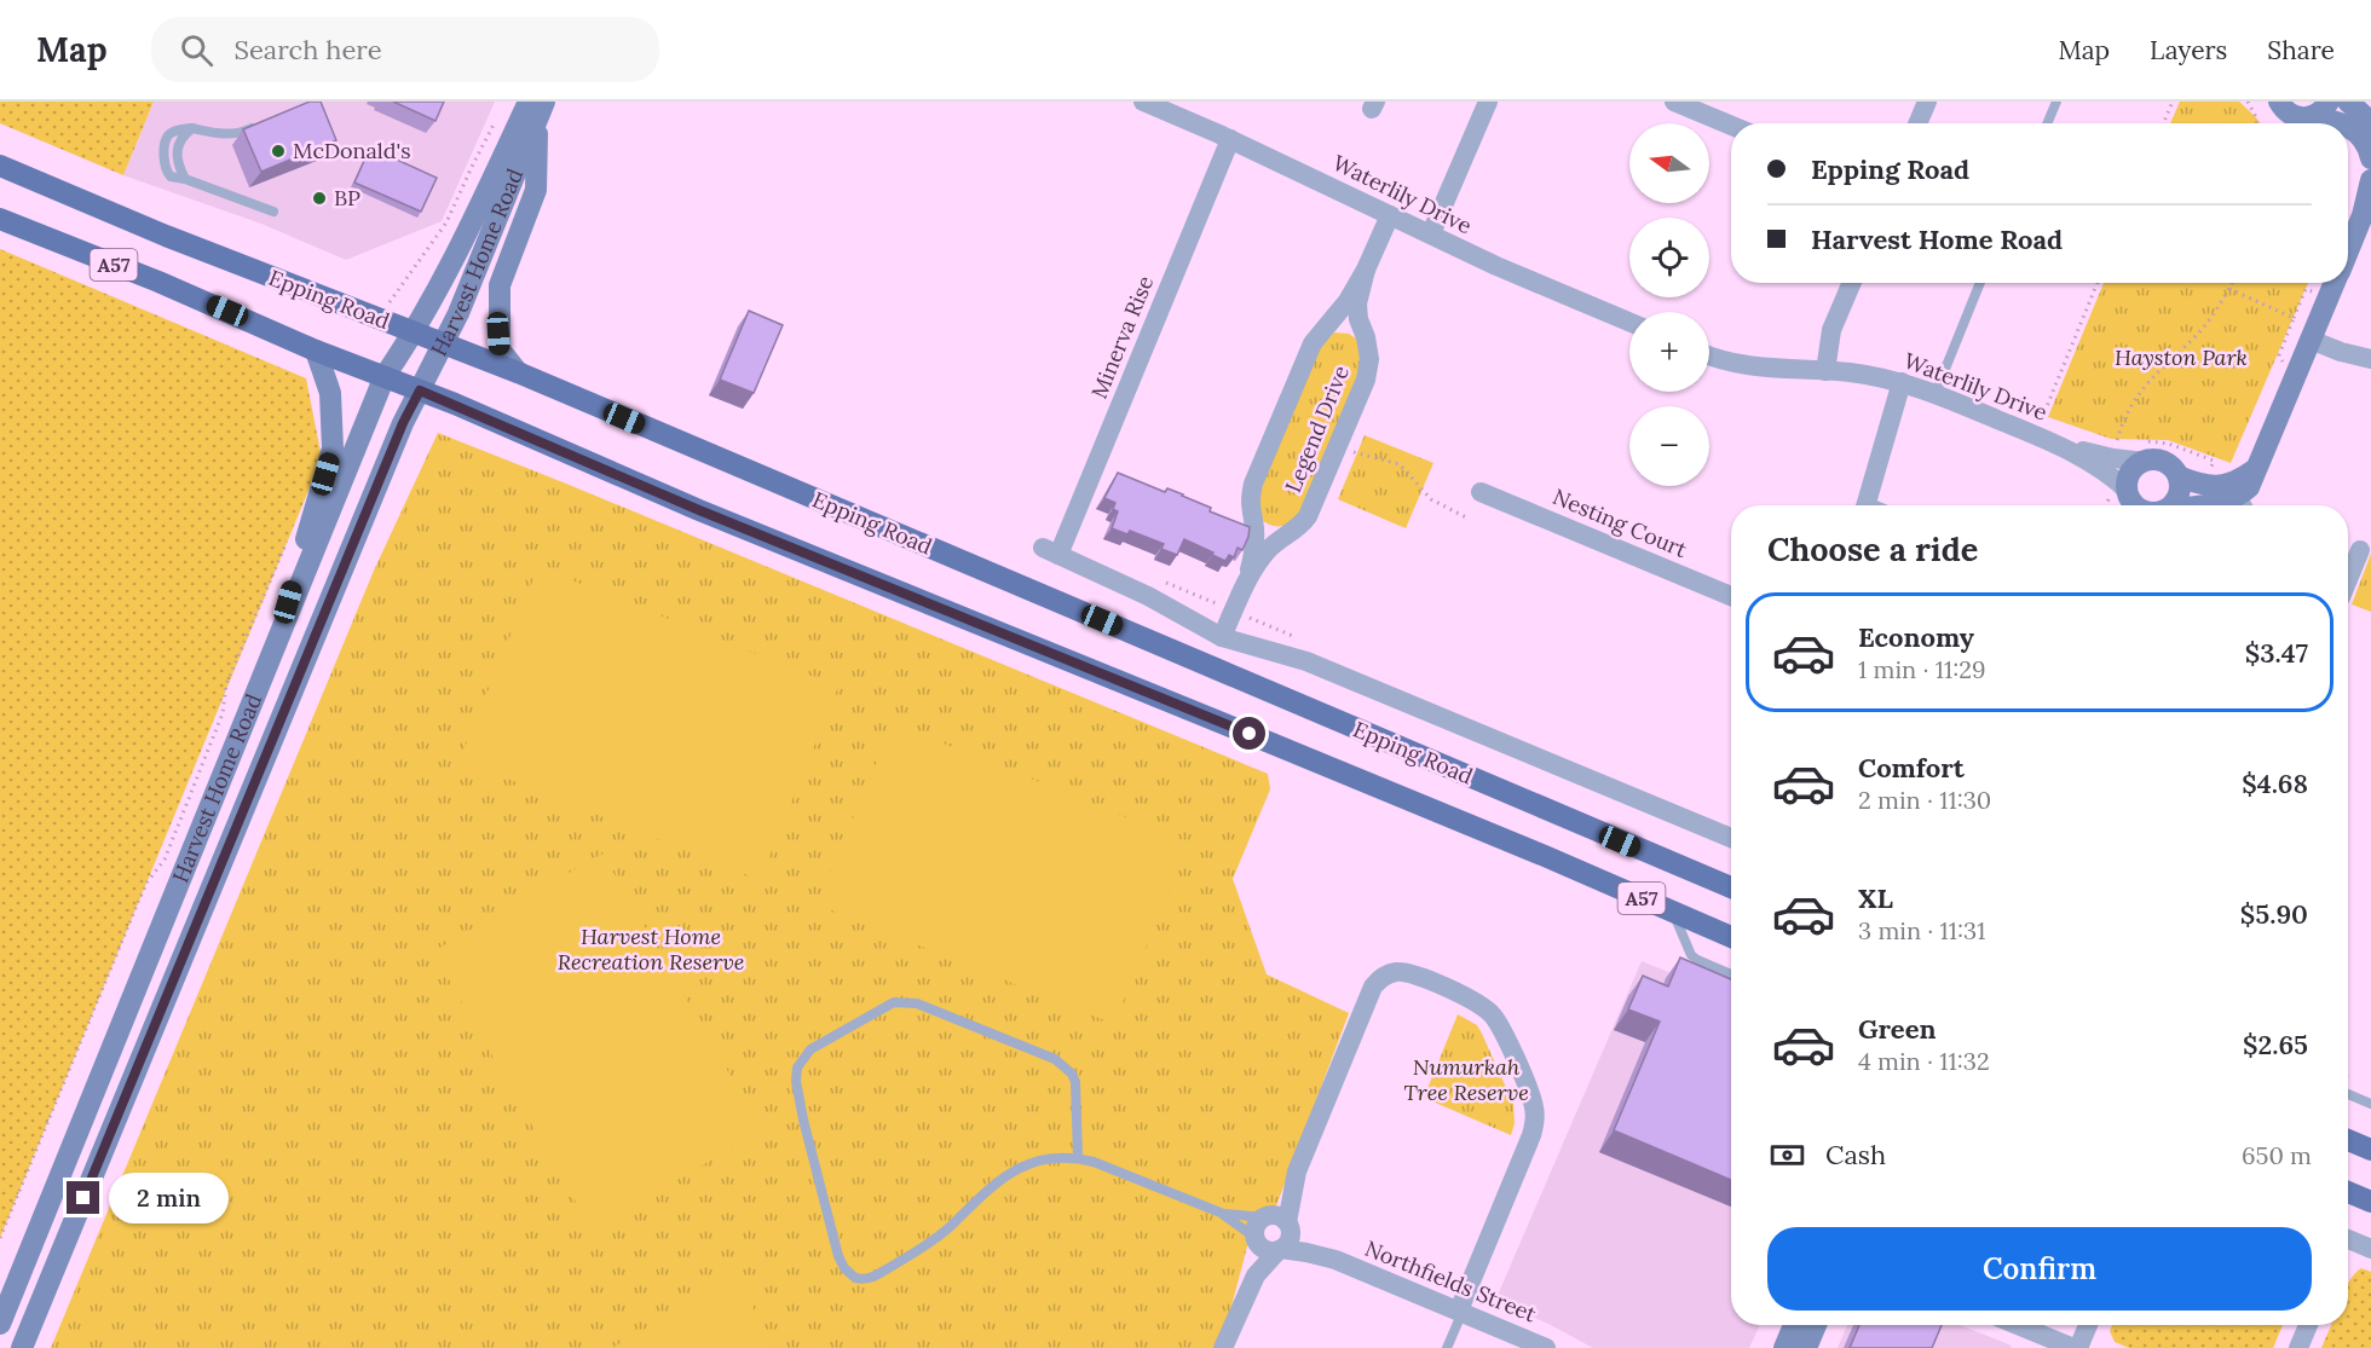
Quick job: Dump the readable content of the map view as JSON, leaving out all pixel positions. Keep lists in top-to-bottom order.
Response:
{
  "streets": {
    "main road": ["A57", "Epping Road"],
    "street": [
      "Waterlily Drive",
      "Harvest Home Road",
      "Minerva Rise",
      "Legend Drive",
      "Nesting Court",
      "Northfields Street"
    ]
  },
  "crossings": [
    ["Waterlily Drive", "Minerva Rise"],
    ["Waterlily Drive", "Legend Drive"],
    ["Harvest Home Road", "Epping Road"],
    ["Epping Road", "Minerva Rise"],
    ["Epping Road", "Legend Drive"]
  ],
  "parks": ["Hayston Park", "Harvest Home Recreation Reserve", "Numurkah Tree Reserve"],
  "places": ["McDonald's", "BP"],
  "north": "left",
  "page": {
    "header": "Map",
    "search": "Search here",
    "nav": ["Map", "Layers", "Share"],
    "map_buttons": ["+", "−"],
    "banner": ["Epping Road", "Harvest Home Road"],
    "heading": "Choose a ride",
    "list": [
      {
        "name": "Economy",
        "note": "1 min · 11:29",
        "value": "$3.47"
      },
      {
        "name": "Comfort",
        "note": "2 min · 11:30",
        "value": "$4.68"
      },
      {
        "name": "XL",
        "note": "3 min · 11:31",
        "value": "$5.90"
      },
      {
        "name": "Green",
        "note": "4 min · 11:32",
        "value": "$2.65"
      }
    ],
    "pay": ["Cash", "650 m"],
    "bubble": "2 min",
    "buttons": "Confirm"
  }
}
